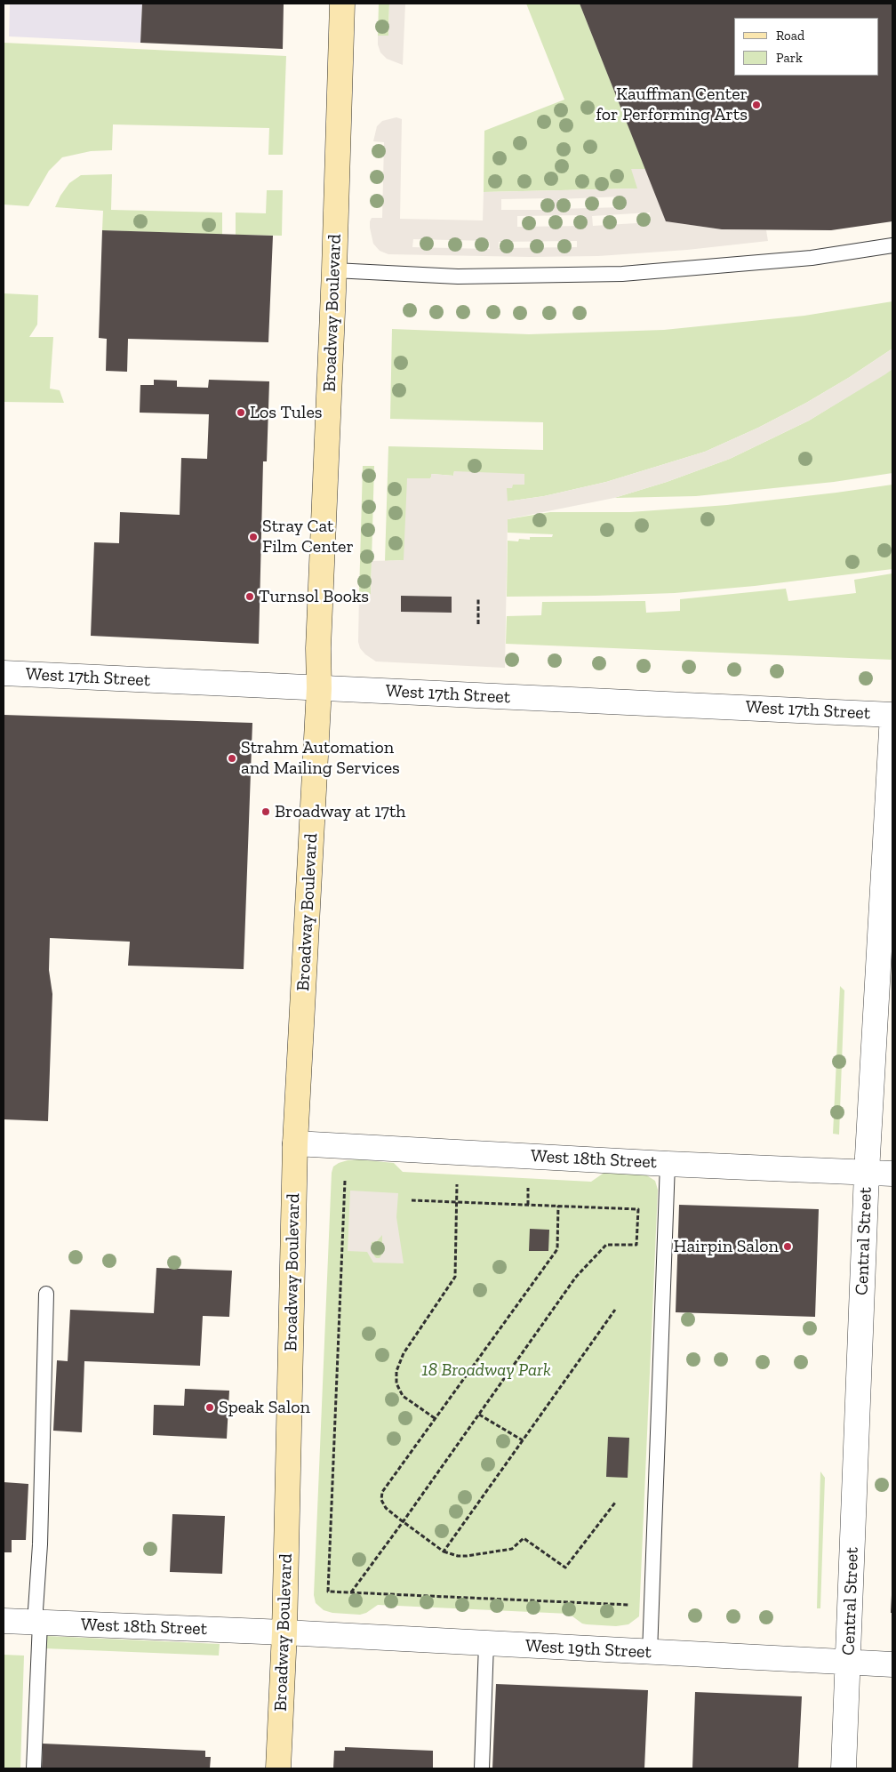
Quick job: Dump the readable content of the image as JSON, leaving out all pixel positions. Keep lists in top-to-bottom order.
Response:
{
  "streets": {
    "main road": ["Broadway Boulevard"],
    "street": [
      "West 17th Street",
      "West 18th Street",
      "Central Street",
      "West 19th Street"
    ]
  },
  "crossings": [
    ["Broadway Boulevard", "West 17th Street"],
    ["Broadway Boulevard", "West 18th Street"],
    ["Broadway Boulevard", "West 19th Street"],
    ["West 17th Street", "Central Street"],
    ["West 18th Street", "Central Street"],
    ["West 18th Street", "West 19th Street"],
    ["Central Street", "West 19th Street"]
  ],
  "parks": ["18 Broadway Park"],
  "places": [
    "Kauffman Center for Performing Arts",
    "Los Tules",
    "Stray Cat Film Center",
    "Turnsol Books",
    "Strahm Automation and Mailing Services",
    "Broadway at 17th",
    "Hairpin Salon",
    "Speak Salon"
  ],
  "legend": ["Road", "Park"]
}
